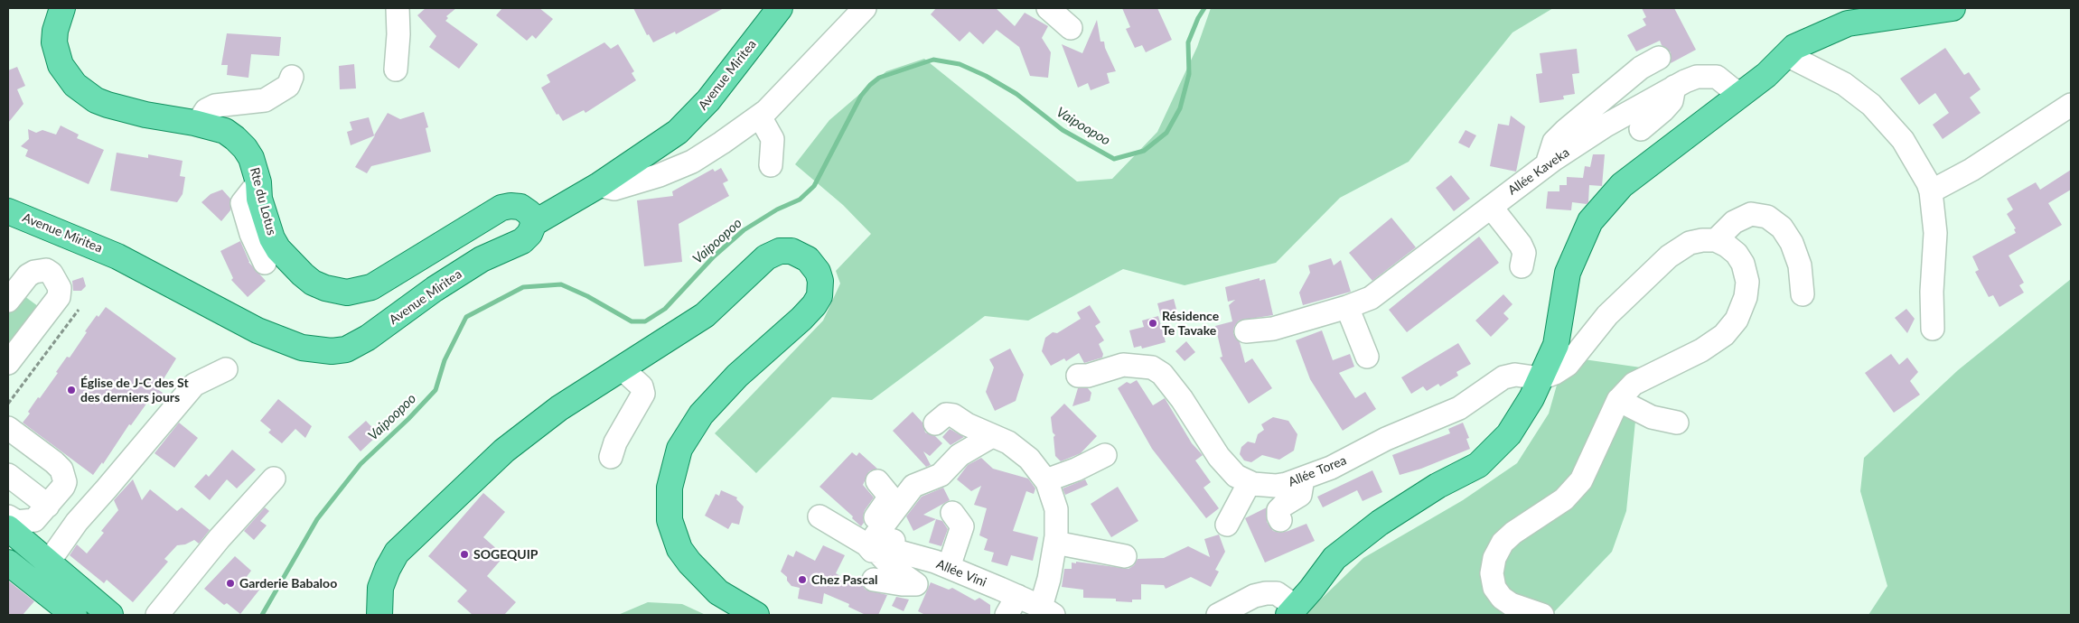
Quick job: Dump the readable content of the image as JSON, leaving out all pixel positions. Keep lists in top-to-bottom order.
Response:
{
  "streets": {
    "main road": ["Avenue Miritea", "Rte du Lotus"],
    "street": ["Allée Kaveka", "Allée Torea", "Allée Vini"]
  },
  "crossings": [
    ["Avenue Miritea", "Rte du Lotus"]
  ],
  "water": ["Vaipoopoo"],
  "places": [
    "Résidence Te Tavake",
    "Église de J-C des St des derniers jours",
    "SOGEQUIP",
    "Chez Pascal",
    "Garderie Babaloo"
  ]
}
